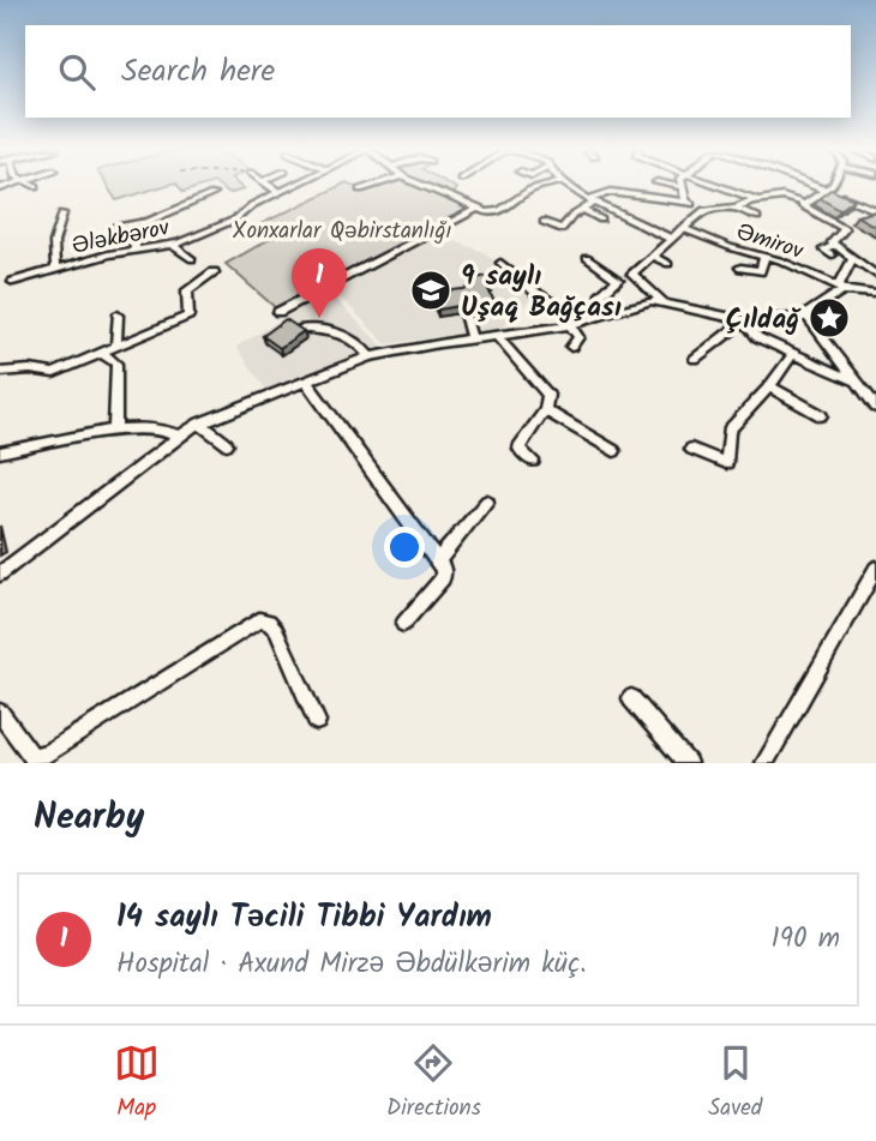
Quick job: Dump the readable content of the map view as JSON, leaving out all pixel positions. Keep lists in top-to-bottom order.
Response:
{
  "streets": {
    "street": ["Ələkbərov", "Əmirov"]
  },
  "parks": ["Xonxarlar Qəbirstanlığı"],
  "places": {
    "school or university": ["9 saylı Uşaq Bağçası"],
    "place": ["Çıldağ"]
  },
  "page": {
    "search": "Search here",
    "pins": "1",
    "heading": "Nearby",
    "list": [
      {
        "mark": "1",
        "name": "14 saylı Təcili Tibbi Yardım",
        "note": "Hospital · Axund Mirzə Əbdülkərim küç.",
        "value": "190 m"
      }
    ],
    "nav": ["Map", "Directions", "Saved"]
  }
}
